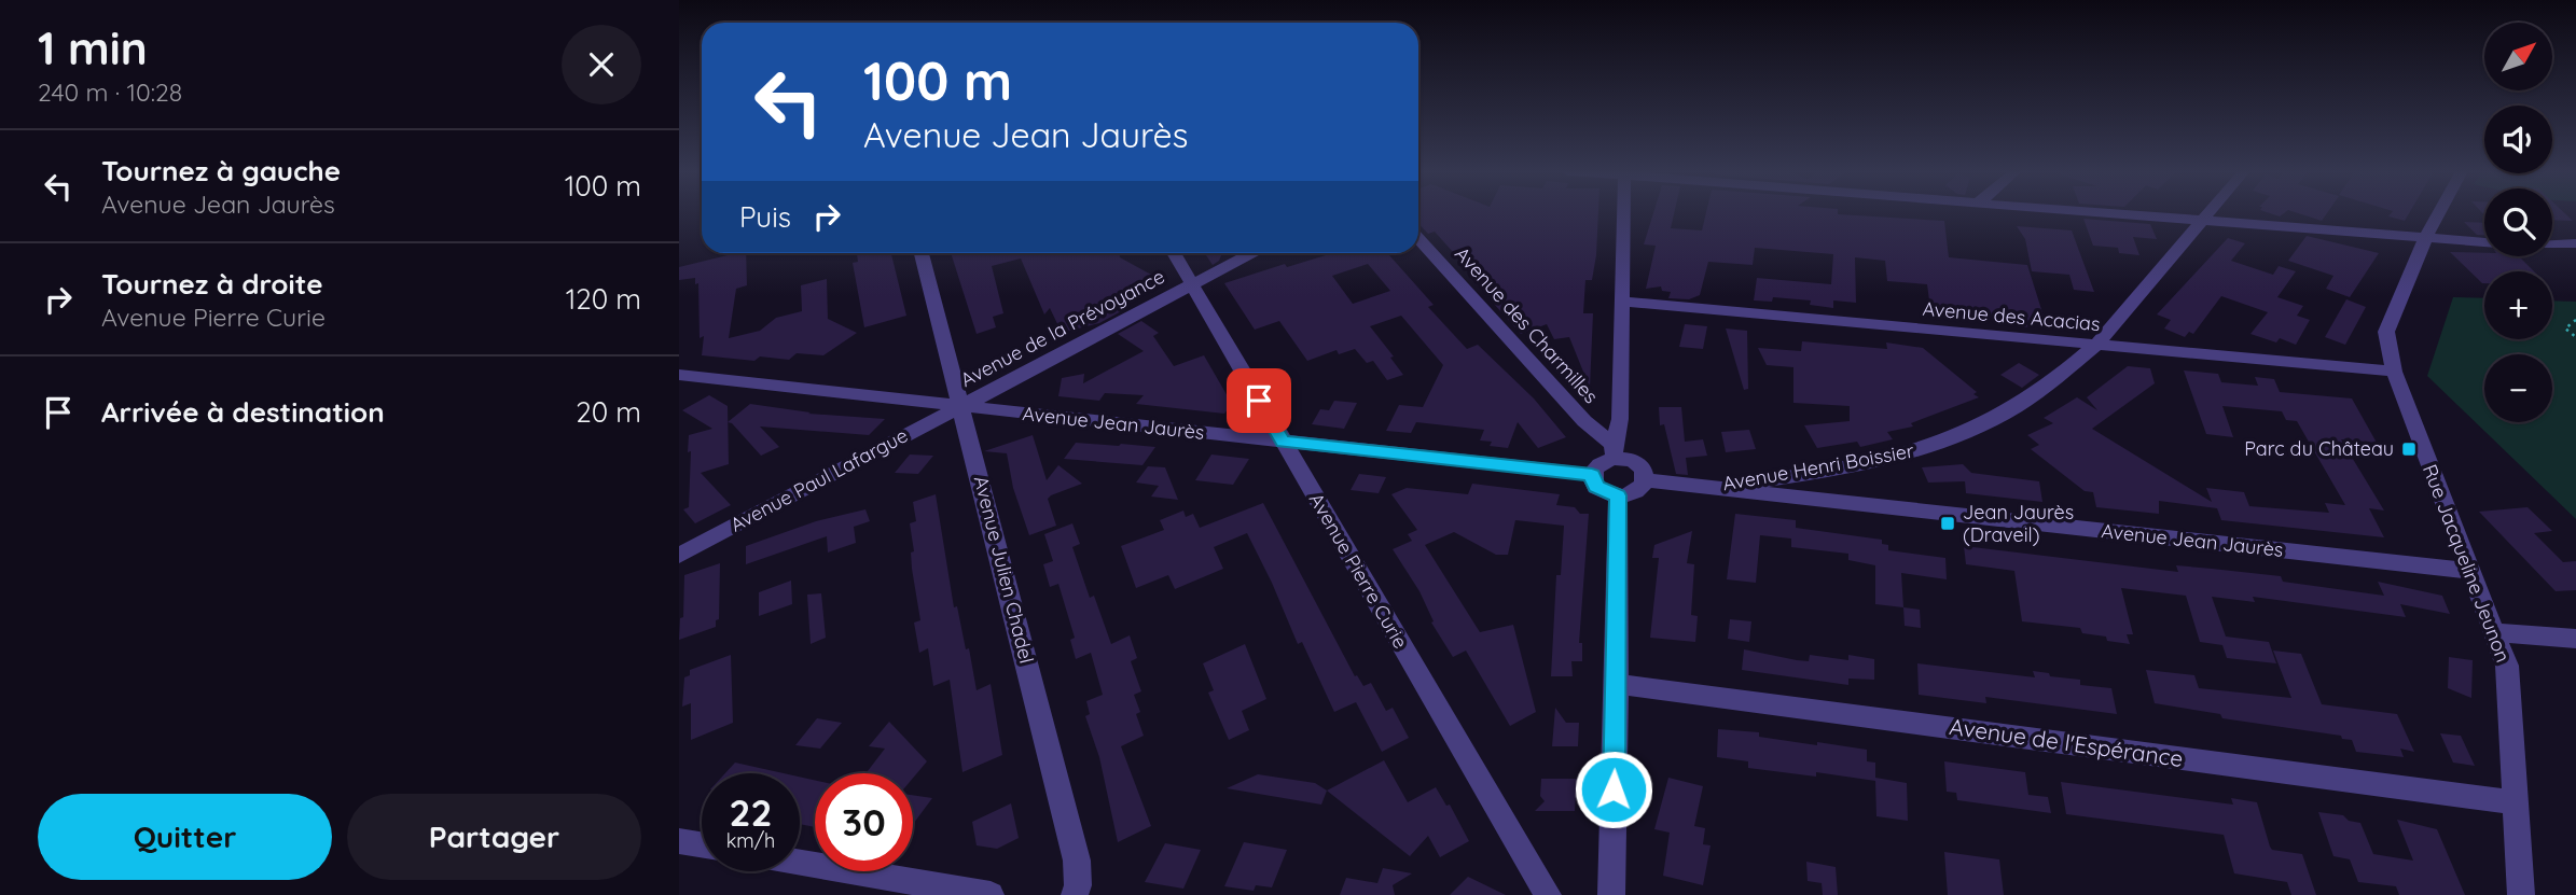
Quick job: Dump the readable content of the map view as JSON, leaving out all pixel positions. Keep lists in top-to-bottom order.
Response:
{
  "streets": {
    "street": [
      "Avenue des Acacias",
      "Avenue des Charmilles",
      "Avenue de la Prévoyance",
      "Avenue Jean Jaurès",
      "Avenue Henri Boissier",
      "Avenue Paul Lafargue",
      "Rue Jacqueline Jeunon",
      "Avenue Julien Chadel",
      "Avenue Pierre Curie",
      "Avenue de l'Espérance"
    ]
  },
  "crossings": [
    ["Avenue des Acacias", "Avenue Henri Boissier"],
    ["Avenue des Acacias", "Rue Jacqueline Jeunon"],
    ["Avenue des Charmilles", "Avenue Jean Jaurès"],
    ["Avenue de la Prévoyance", "Avenue Jean Jaurès"],
    ["Avenue de la Prévoyance", "Avenue Paul Lafargue"],
    ["Avenue de la Prévoyance", "Avenue Julien Chadel"],
    ["Avenue de la Prévoyance", "Avenue Pierre Curie"],
    ["Avenue Jean Jaurès", "Avenue Henri Boissier"],
    ["Avenue Jean Jaurès", "Avenue Paul Lafargue"],
    ["Avenue Jean Jaurès", "Rue Jacqueline Jeunon"],
    ["Avenue Jean Jaurès", "Avenue Julien Chadel"],
    ["Avenue Jean Jaurès", "Avenue Pierre Curie"],
    ["Avenue Paul Lafargue", "Avenue Julien Chadel"],
    ["Rue Jacqueline Jeunon", "Avenue de l'Espérance"]
  ],
  "places": {
    "transit": ["Parc du Château", "Jean Jaurès (Draveil)"]
  },
  "north": "top right",
  "page": {
    "heading": ["1 min", "240 m · 10:28"],
    "map_buttons": ["+", "−"],
    "turn": ["100 m", "Avenue Jean Jaurès"],
    "list": [
      {
        "name": "Tournez à gauche",
        "note": "Avenue Jean Jaurès",
        "value": "100 m"
      },
      {
        "name": "Tournez à droite",
        "note": "Avenue Pierre Curie",
        "value": "120 m"
      },
      {
        "name": "Arrivée à destination",
        "value": "20 m"
      }
    ],
    "then": "Puis",
    "speed": "22 km/h",
    "limit": "30",
    "buttons": ["Quitter", "Partager"]
  }
}
